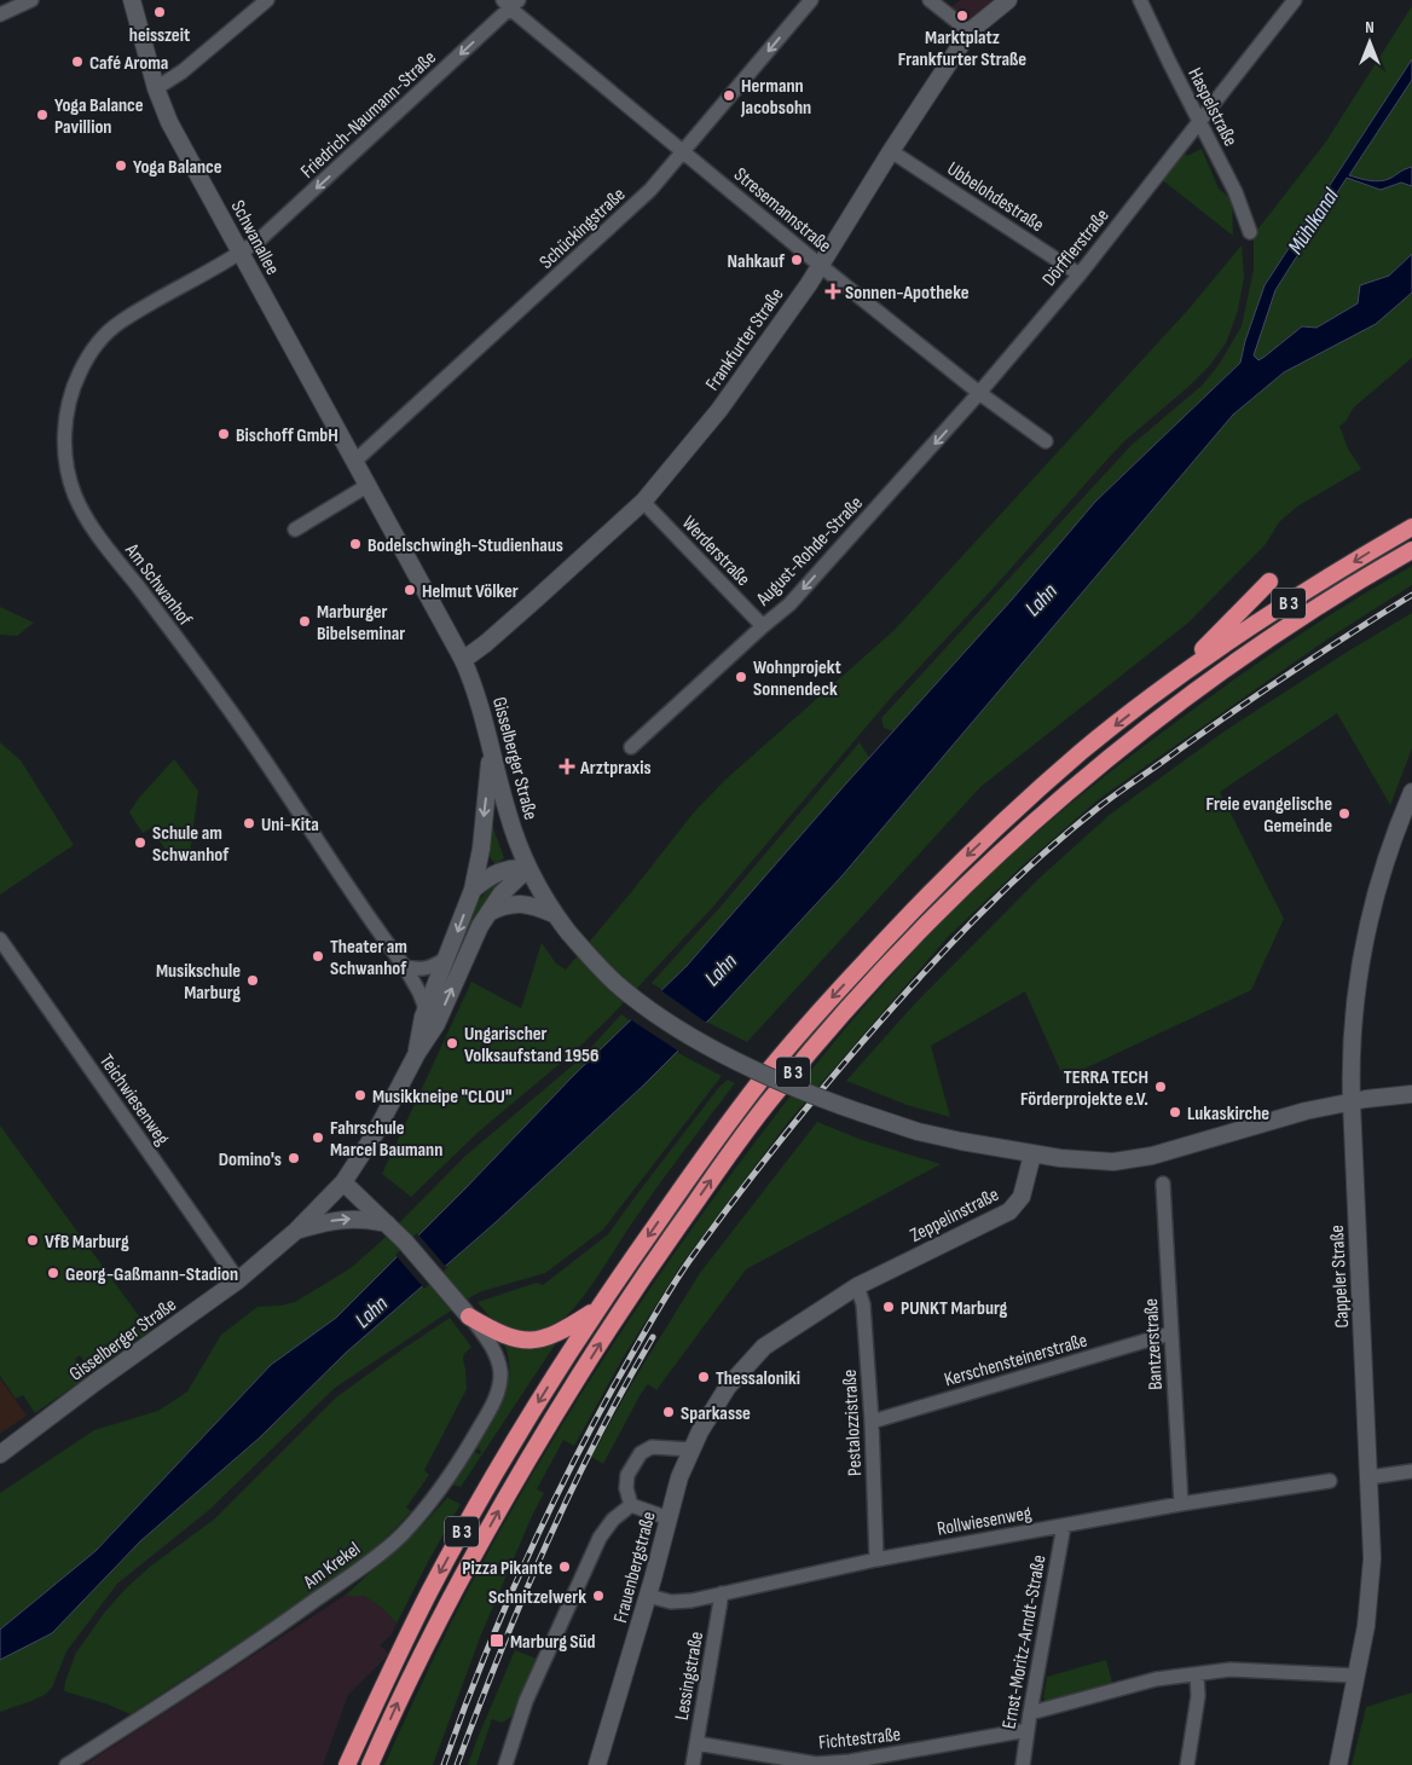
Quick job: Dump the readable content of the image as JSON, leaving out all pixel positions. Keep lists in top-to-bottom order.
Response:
{
  "streets": {
    "highway": ["B 3"],
    "main road": [
      "Schwanallee",
      "Frankfurter Straße",
      "Gisselberger Straße",
      "Zeppelinstraße",
      "Cappeler Straße",
      "Frauenbergstraße"
    ],
    "street": [
      "Haspelstraße",
      "Friedrich-Naumann-Straße",
      "Ubbelohdestraße",
      "Stresemannstraße",
      "Schückingstraße",
      "Dörfflerstraße",
      "Werderstraße",
      "August-Rohde-Straße",
      "Am Schwanhof",
      "Teichwiesenweg",
      "Bantzerstraße",
      "Kerschensteinerstraße",
      "Pestalozzistraße",
      "Rollwiesenweg",
      "Am Krekel",
      "Ernst-Moritz-Arndt-Straße",
      "Lessingstraße",
      "Fichtestraße"
    ]
  },
  "crossings": [
    ["Haspelstraße", "Dörfflerstraße"],
    ["Friedrich-Naumann-Straße", "Stresemannstraße"],
    ["Friedrich-Naumann-Straße", "Schwanallee"],
    ["Friedrich-Naumann-Straße", "Am Schwanhof"],
    ["Ubbelohdestraße", "Dörfflerstraße"],
    ["Ubbelohdestraße", "Frankfurter Straße"],
    ["Stresemannstraße", "Schückingstraße"],
    ["Stresemannstraße", "Dörfflerstraße"],
    ["Stresemannstraße", "Frankfurter Straße"],
    ["Stresemannstraße", "August-Rohde-Straße"],
    ["Schückingstraße", "Schwanallee"],
    ["Schwanallee", "Frankfurter Straße"],
    ["Schwanallee", "Am Schwanhof"],
    ["Schwanallee", "Gisselberger Straße"],
    ["Dörfflerstraße", "August-Rohde-Straße"],
    ["Frankfurter Straße", "Werderstraße"],
    ["Frankfurter Straße", "Gisselberger Straße"],
    ["Werderstraße", "August-Rohde-Straße"],
    ["Am Schwanhof", "Gisselberger Straße"],
    ["Gisselberger Straße", "Teichwiesenweg"],
    ["Gisselberger Straße", "Zeppelinstraße"],
    ["Zeppelinstraße", "Pestalozzistraße"],
    ["Zeppelinstraße", "Frauenbergstraße"],
    ["Bantzerstraße", "Kerschensteinerstraße"],
    ["Bantzerstraße", "Rollwiesenweg"],
    ["Kerschensteinerstraße", "Pestalozzistraße"],
    ["Pestalozzistraße", "Rollwiesenweg"],
    ["Rollwiesenweg", "Frauenbergstraße"],
    ["Rollwiesenweg", "Ernst-Moritz-Arndt-Straße"],
    ["Rollwiesenweg", "Lessingstraße"],
    ["Ernst-Moritz-Arndt-Straße", "Fichtestraße"],
    ["Lessingstraße", "Fichtestraße"]
  ],
  "one_way": ["Friedrich-Naumann-Straße", "August-Rohde-Straße"],
  "water": ["Mühlkanal", "Lahn"],
  "places": {
    "other": [
      "heisszeit",
      "Marktplatz Frankfurter Straße",
      "Café Aroma",
      "Hermann Jacobsohn",
      "Yoga Balance Pavillion",
      "Yoga Balance",
      "Nahkauf",
      "Bischoff GmbH",
      "Bodelschwingh-Studienhaus",
      "Helmut Völker",
      "Marburger Bibelseminar",
      "Wohnprojekt Sonnendeck",
      "Freie evangelische Gemeinde",
      "Uni-Kita",
      "Schule am Schwanhof",
      "Theater am Schwanhof",
      "Musikschule Marburg",
      "Ungarischer Volksaufstand 1956",
      "TERRA TECH Förderprojekte e.V.",
      "Musikkneipe \"CLOU\"",
      "Lukaskirche",
      "Fahrschule Marcel Baumann",
      "Domino's",
      "VfB Marburg",
      "Georg-Gaßmann-Stadion",
      "PUNKT Marburg",
      "Thessaloniki",
      "Sparkasse",
      "Pizza Pikante",
      "Schnitzelwerk"
    ],
    "health": ["Sonnen-Apotheke", "Arztpraxis"],
    "transit": ["Marburg Süd"]
  },
  "north": "top"
}
